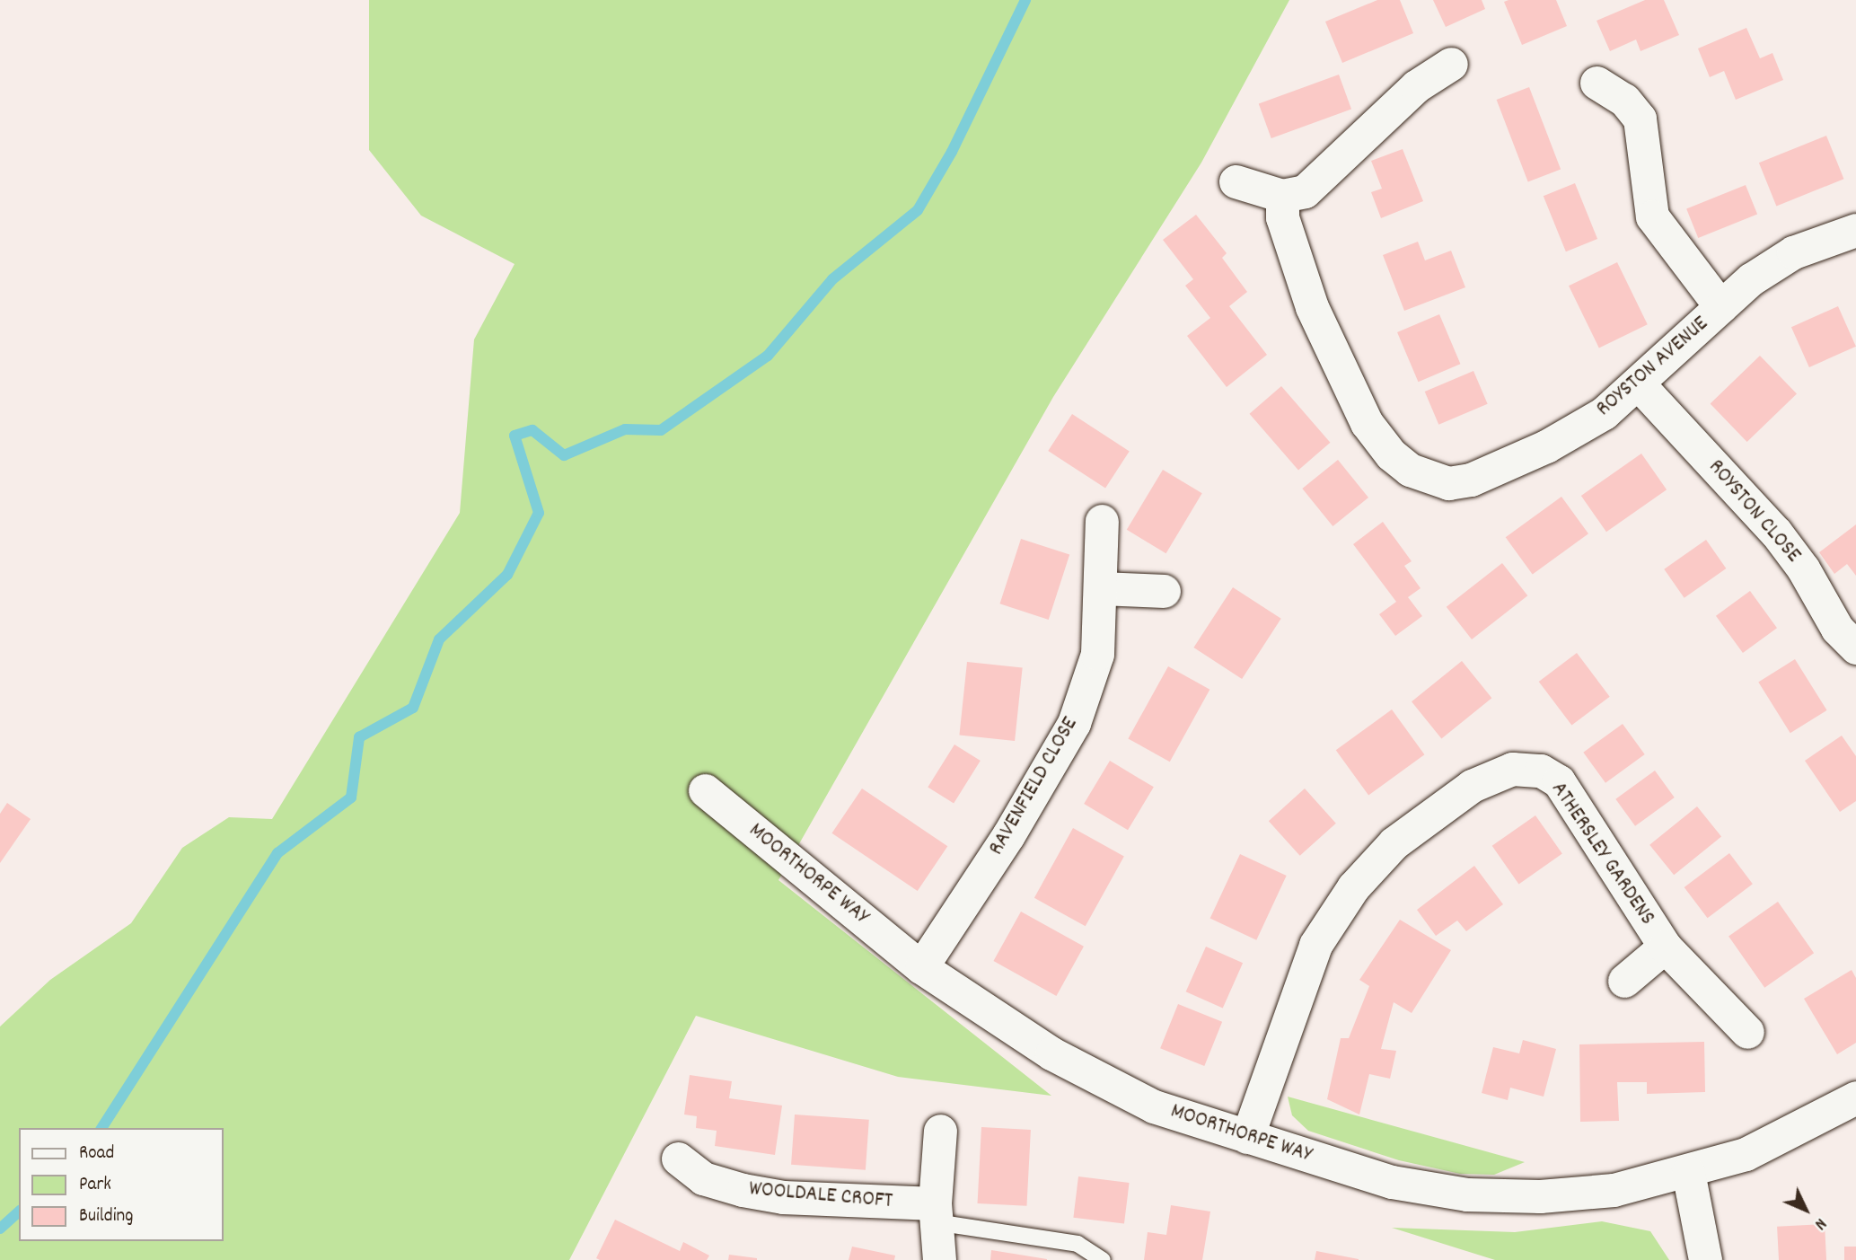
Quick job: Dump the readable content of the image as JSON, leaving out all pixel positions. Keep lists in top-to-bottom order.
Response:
{
  "streets": {
    "street": [
      "ROYSTON AVENUE",
      "ROYSTON CLOSE",
      "RAVENFIELD CLOSE",
      "ATHERSLEY GARDENS",
      "MOORTHORPE WAY",
      "WOOLDALE CROFT"
    ]
  },
  "crossings": [
    ["ROYSTON AVENUE", "ROYSTON CLOSE"],
    ["RAVENFIELD CLOSE", "MOORTHORPE WAY"],
    ["ATHERSLEY GARDENS", "MOORTHORPE WAY"]
  ],
  "legend": ["Road", "Park", "Building"],
  "north": "bottom right"
}
